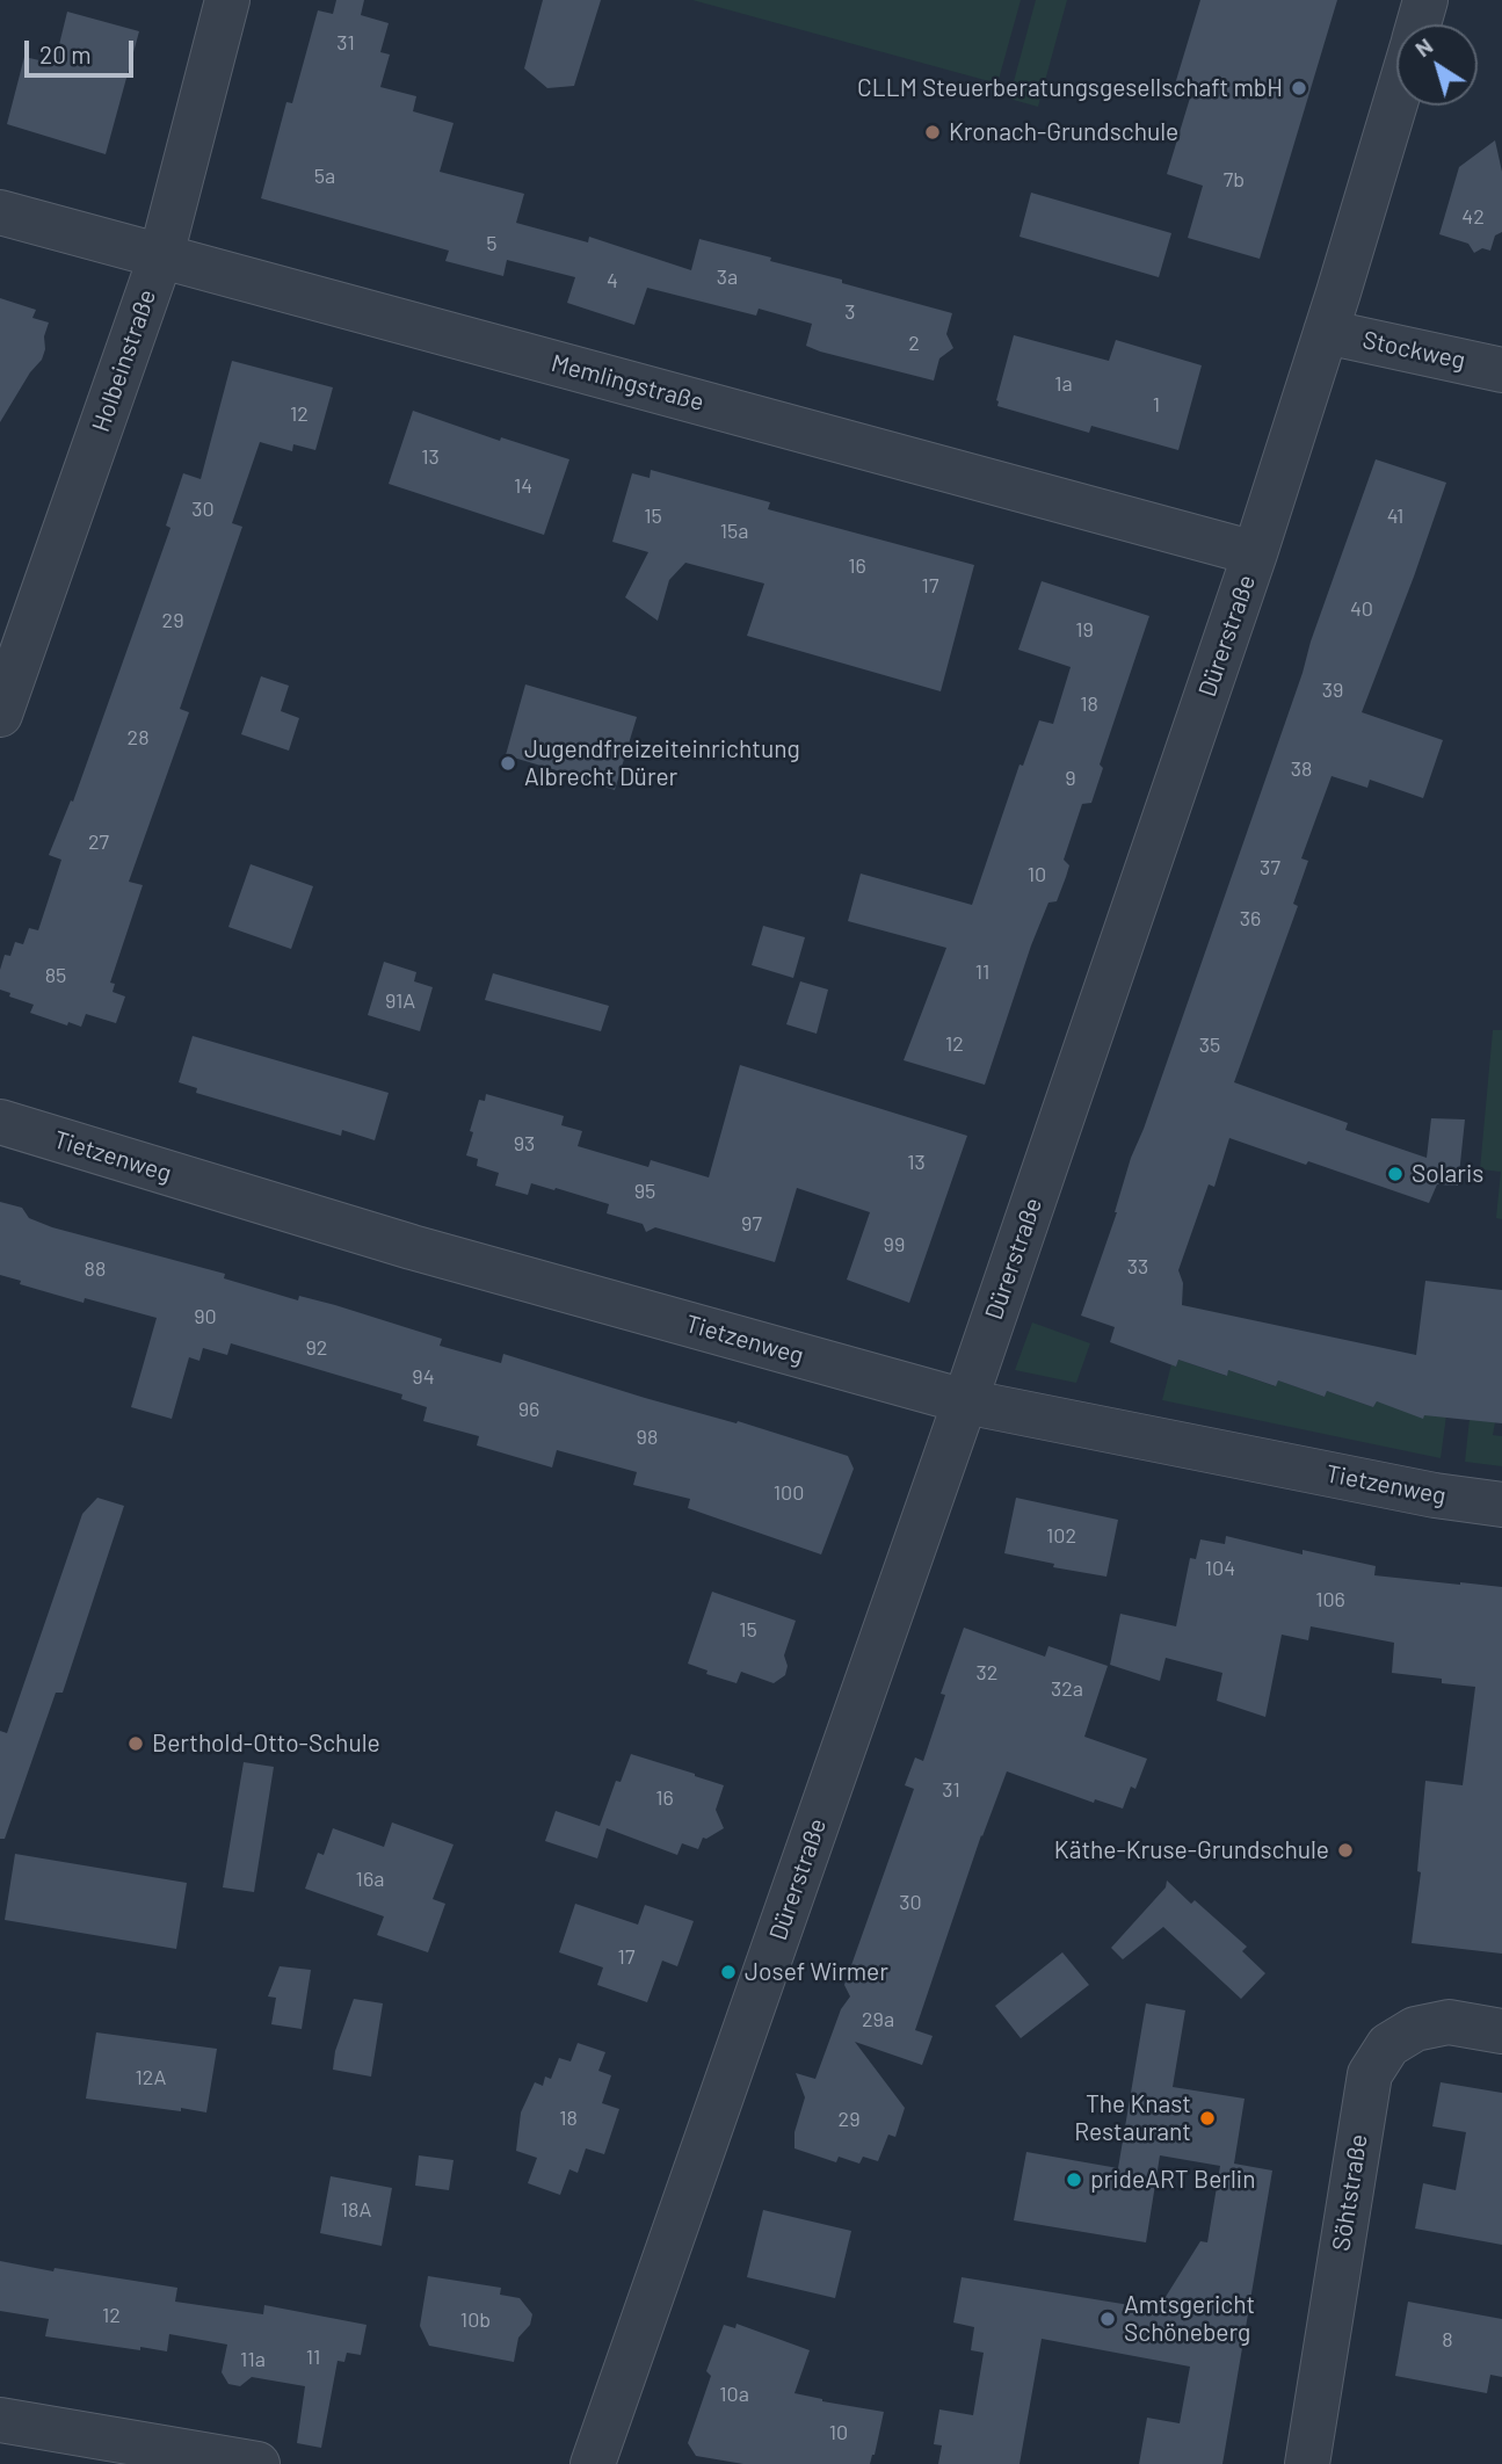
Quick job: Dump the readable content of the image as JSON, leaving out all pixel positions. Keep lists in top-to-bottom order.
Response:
{
  "streets": {
    "street": [
      "Stockweg",
      "Holbeinstraße",
      "Memlingstraße",
      "Dürerstraße",
      "Tietzenweg",
      "Söhtstraße"
    ]
  },
  "crossings": [
    ["Stockweg", "Dürerstraße"],
    ["Holbeinstraße", "Memlingstraße"],
    ["Memlingstraße", "Dürerstraße"],
    ["Dürerstraße", "Tietzenweg"]
  ],
  "places": [
    "CLLM Steuerberatungsgesellschaft mbH",
    "Kronach-Grundschule",
    "Jugendfreizeiteinrichtung Albrecht Dürer",
    "Solaris",
    "Berthold-Otto-Schule",
    "Käthe-Kruse-Grundschule",
    "Josef Wirmer",
    "The Knast Restaurant",
    "prideART Berlin",
    "Amtsgericht Schöneberg"
  ],
  "house_numbers": [
    "31",
    "5a",
    "7b",
    "42",
    "5",
    "3a",
    "4",
    "3",
    "2",
    "1a",
    "1",
    "12",
    "13",
    "14",
    "30",
    "15",
    "41",
    "15a",
    "16",
    "17",
    "40",
    "29",
    "19",
    "39",
    "18",
    "28",
    "38",
    "9",
    "27",
    "37",
    "10",
    "36",
    "11",
    "85",
    "91A",
    "12",
    "35",
    "93",
    "13",
    "95",
    "97",
    "99",
    "33",
    "88",
    "90",
    "92",
    "94",
    "96",
    "98",
    "100",
    "102",
    "104",
    "106",
    "15",
    "32",
    "32a",
    "31",
    "16",
    "16a",
    "30",
    "17",
    "29a",
    "12A",
    "18",
    "29",
    "18A",
    "12",
    "10b",
    "8",
    "11",
    "11a",
    "10a",
    "10"
  ],
  "scale_bar": "20 m",
  "north": "top left"
}
